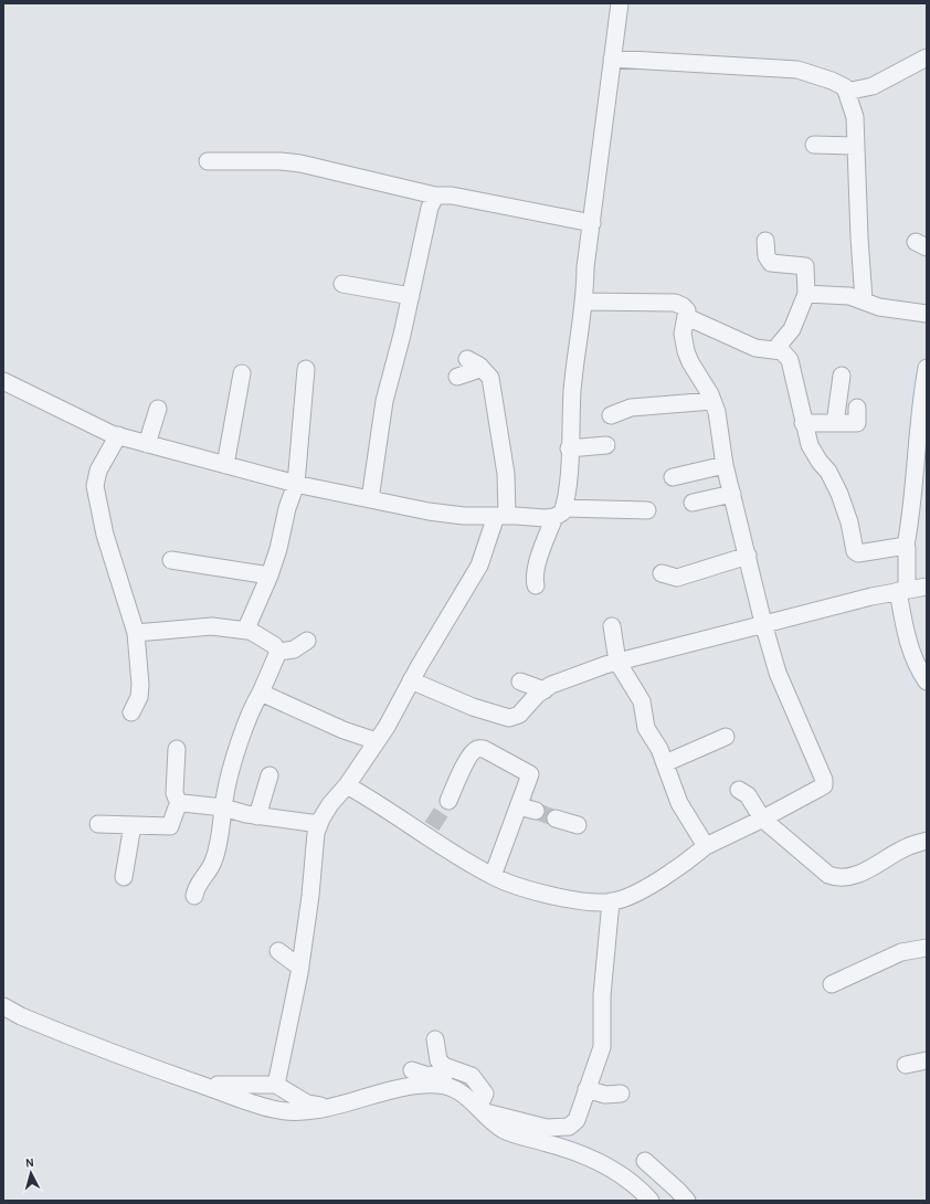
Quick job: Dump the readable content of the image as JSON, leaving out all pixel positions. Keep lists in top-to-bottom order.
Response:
{
  "north": "top"
}
